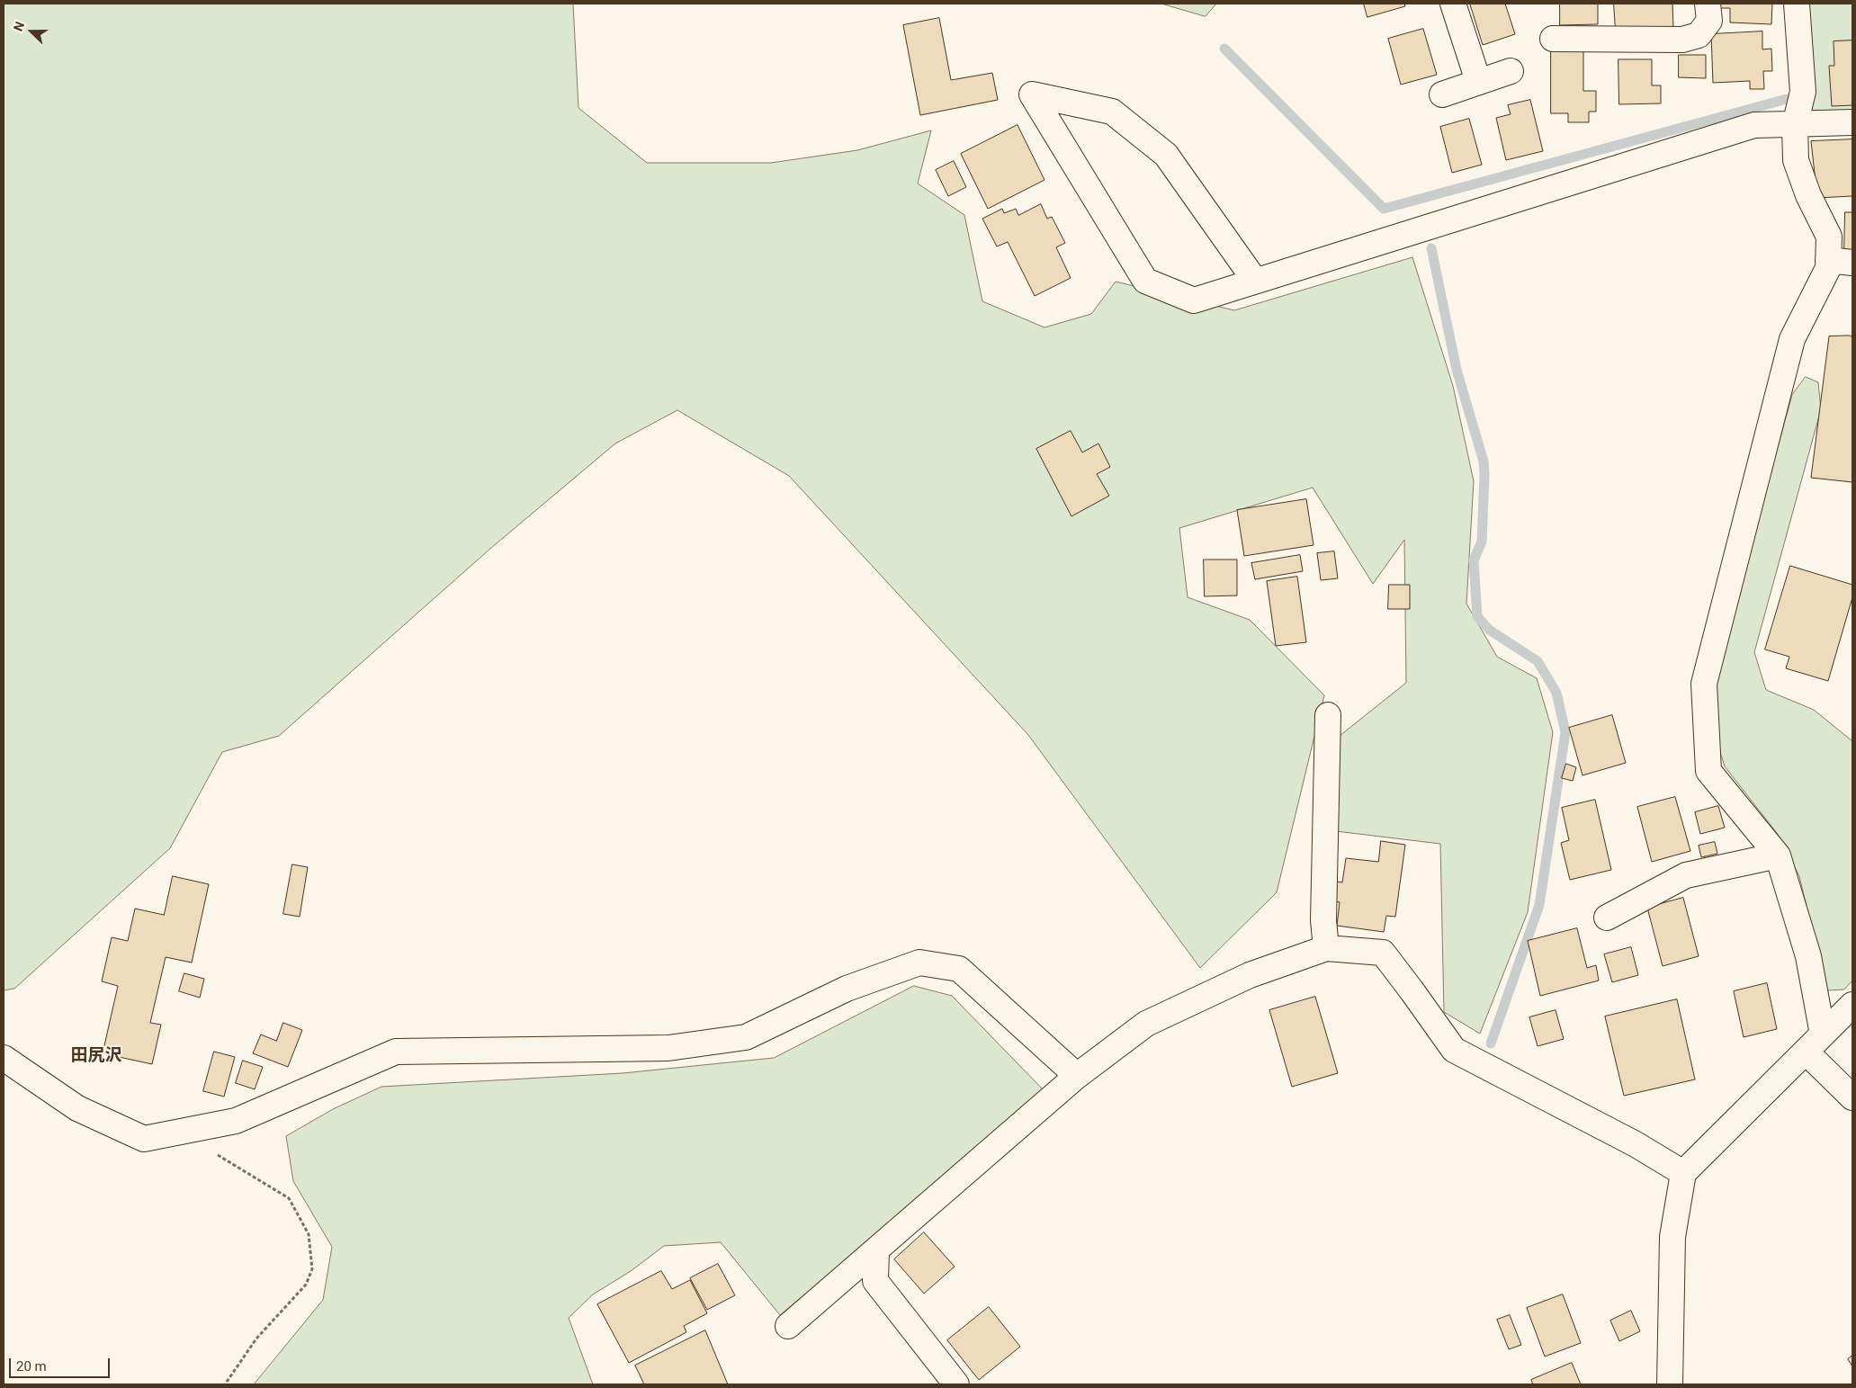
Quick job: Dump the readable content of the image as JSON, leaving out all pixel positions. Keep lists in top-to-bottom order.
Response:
{
  "districts": ["田尻沢"],
  "scale_bar": "20 m",
  "north": "left"
}
